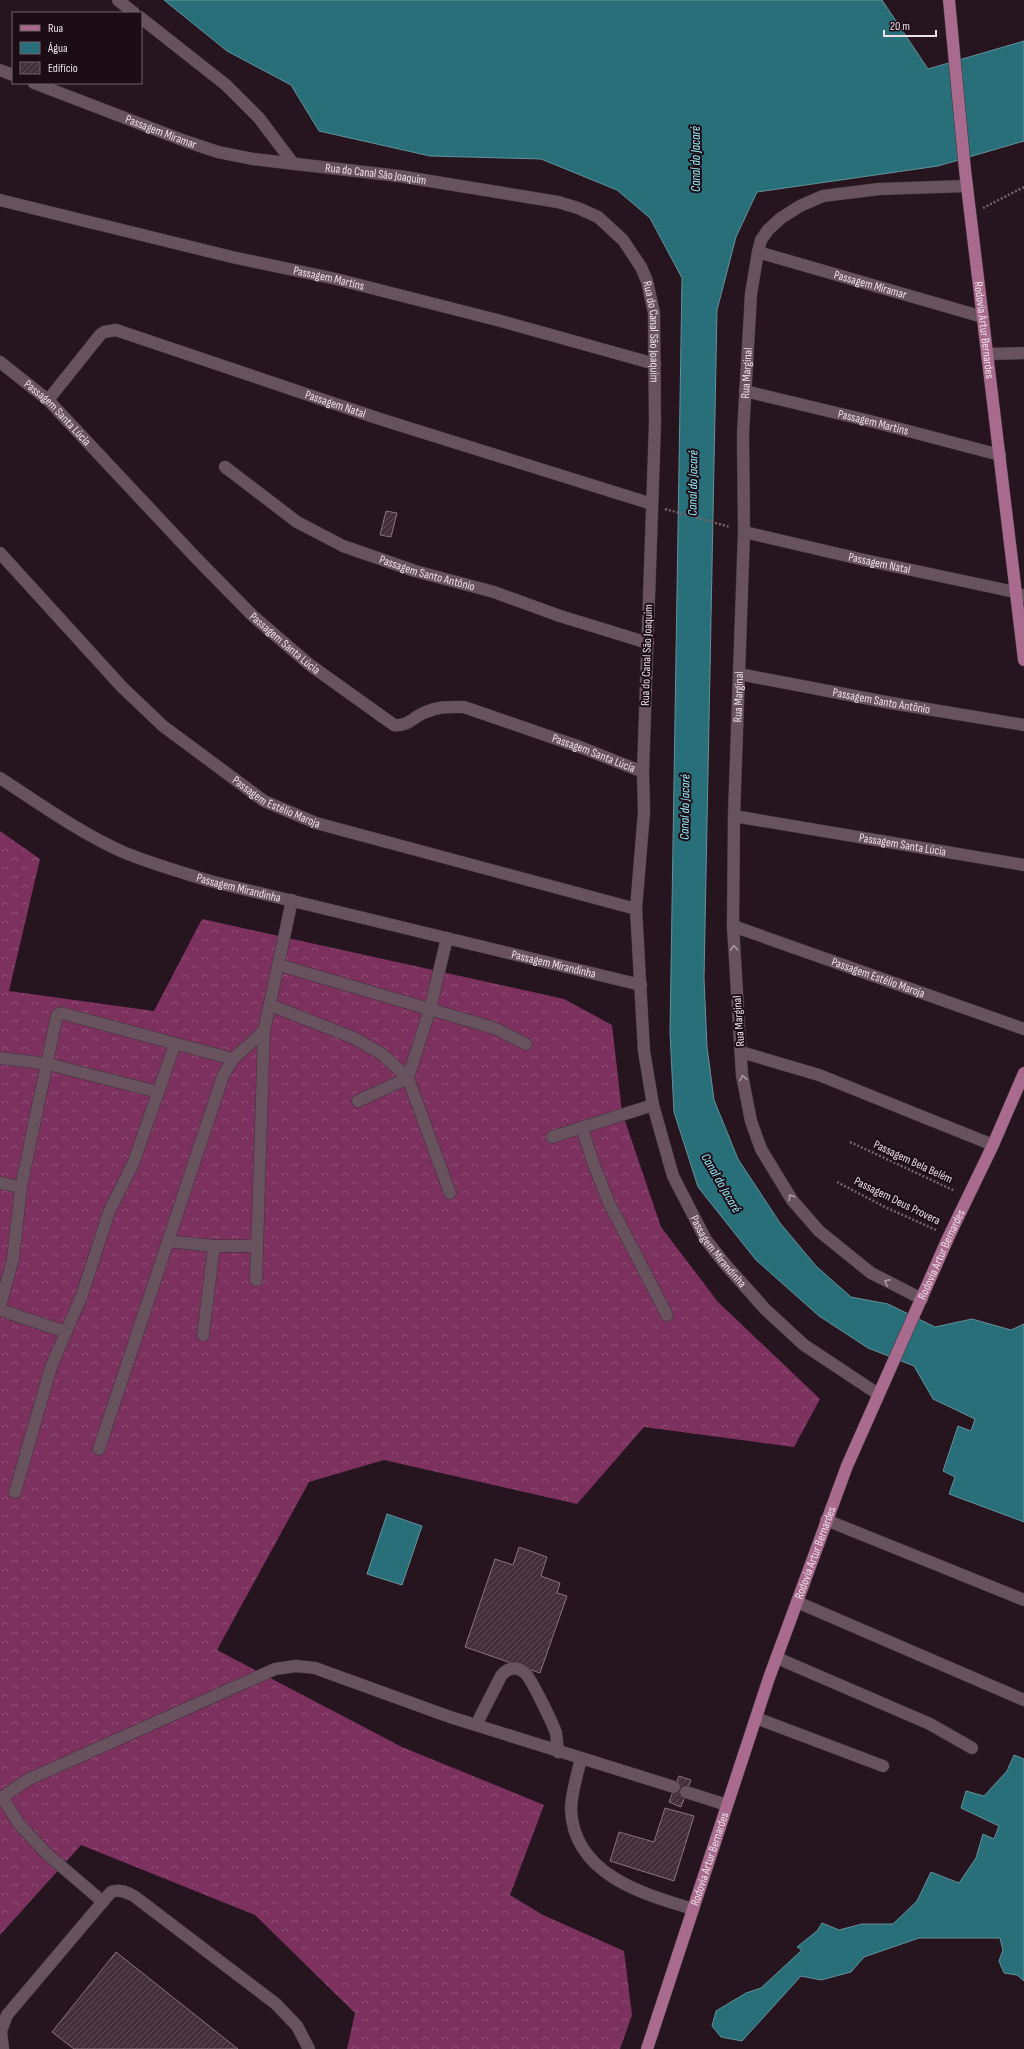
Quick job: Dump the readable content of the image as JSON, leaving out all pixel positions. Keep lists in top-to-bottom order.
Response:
{
  "streets": {
    "main road": ["Rodovia Artur Bernardes"],
    "street": [
      "Passagem Miramar",
      "Rua do Canal São Joaquim",
      "Passagem Martins",
      "Rua Marginal",
      "Passagem Natal",
      "Passagem Santa Lúcia",
      "Passagem Santo Antônio",
      "Passagem Estélio Maroja",
      "Passagem Mirandinha"
    ],
    "path": ["Passagem Bela Belém", "Passagem Deus Provera"]
  },
  "crossings": [
    ["Passagem Miramar", "Rua do Canal São Joaquim"],
    ["Passagem Miramar", "Rodovia Artur Bernardes"],
    ["Passagem Miramar", "Rua Marginal"],
    ["Rua do Canal São Joaquim", "Passagem Martins"],
    ["Rua do Canal São Joaquim", "Passagem Natal"],
    ["Rua do Canal São Joaquim", "Passagem Santa Lúcia"],
    ["Rua do Canal São Joaquim", "Passagem Santo Antônio"],
    ["Rua do Canal São Joaquim", "Passagem Estélio Maroja"],
    ["Rua do Canal São Joaquim", "Passagem Mirandinha"],
    ["Passagem Martins", "Rodovia Artur Bernardes"],
    ["Passagem Martins", "Rua Marginal"],
    ["Rodovia Artur Bernardes", "Rua Marginal"],
    ["Rodovia Artur Bernardes", "Passagem Natal"],
    ["Rodovia Artur Bernardes", "Passagem Mirandinha"],
    ["Rodovia Artur Bernardes", "Passagem Bela Belém"],
    ["Rodovia Artur Bernardes", "Passagem Deus Provera"],
    ["Rua Marginal", "Passagem Natal"],
    ["Rua Marginal", "Passagem Santa Lúcia"],
    ["Rua Marginal", "Passagem Santo Antônio"],
    ["Rua Marginal", "Passagem Estélio Maroja"],
    ["Passagem Natal", "Passagem Santa Lúcia"]
  ],
  "water": ["Canal do Jacaré"],
  "legend": ["Rua", "Água", "Edifício"],
  "scale_bar": "20 m"
}
